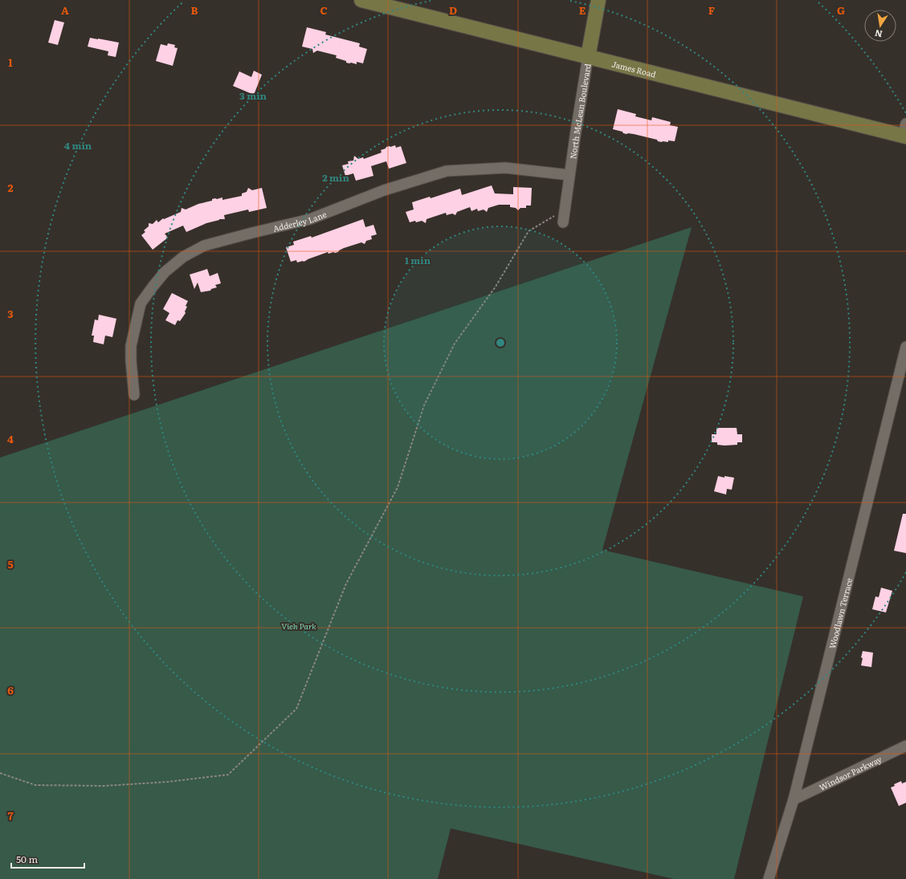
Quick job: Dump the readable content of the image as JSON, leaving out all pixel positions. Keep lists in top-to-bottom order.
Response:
{
  "streets": {
    "main road": ["James Road", "North McLean Boulevard"],
    "street": ["Adderley Lane", "Woodlawn Terrace", "Windsor Parkway"]
  },
  "crossings": [
    ["James Road", "North McLean Boulevard"],
    ["North McLean Boulevard", "Adderley Lane"],
    ["Woodlawn Terrace", "Windsor Parkway"]
  ],
  "parks": ["Vieh Park"],
  "scale_bar": "50 m",
  "north": "bottom",
  "grid": {
    "columns": [
      "A",
      "B",
      "C",
      "D",
      "E",
      "F",
      "G"
    ],
    "rows": [
      "1",
      "2",
      "3",
      "4",
      "5",
      "6",
      "7"
    ]
  },
  "rings": [
    "3 min",
    "4 min",
    "2 min",
    "1 min"
  ]
}
